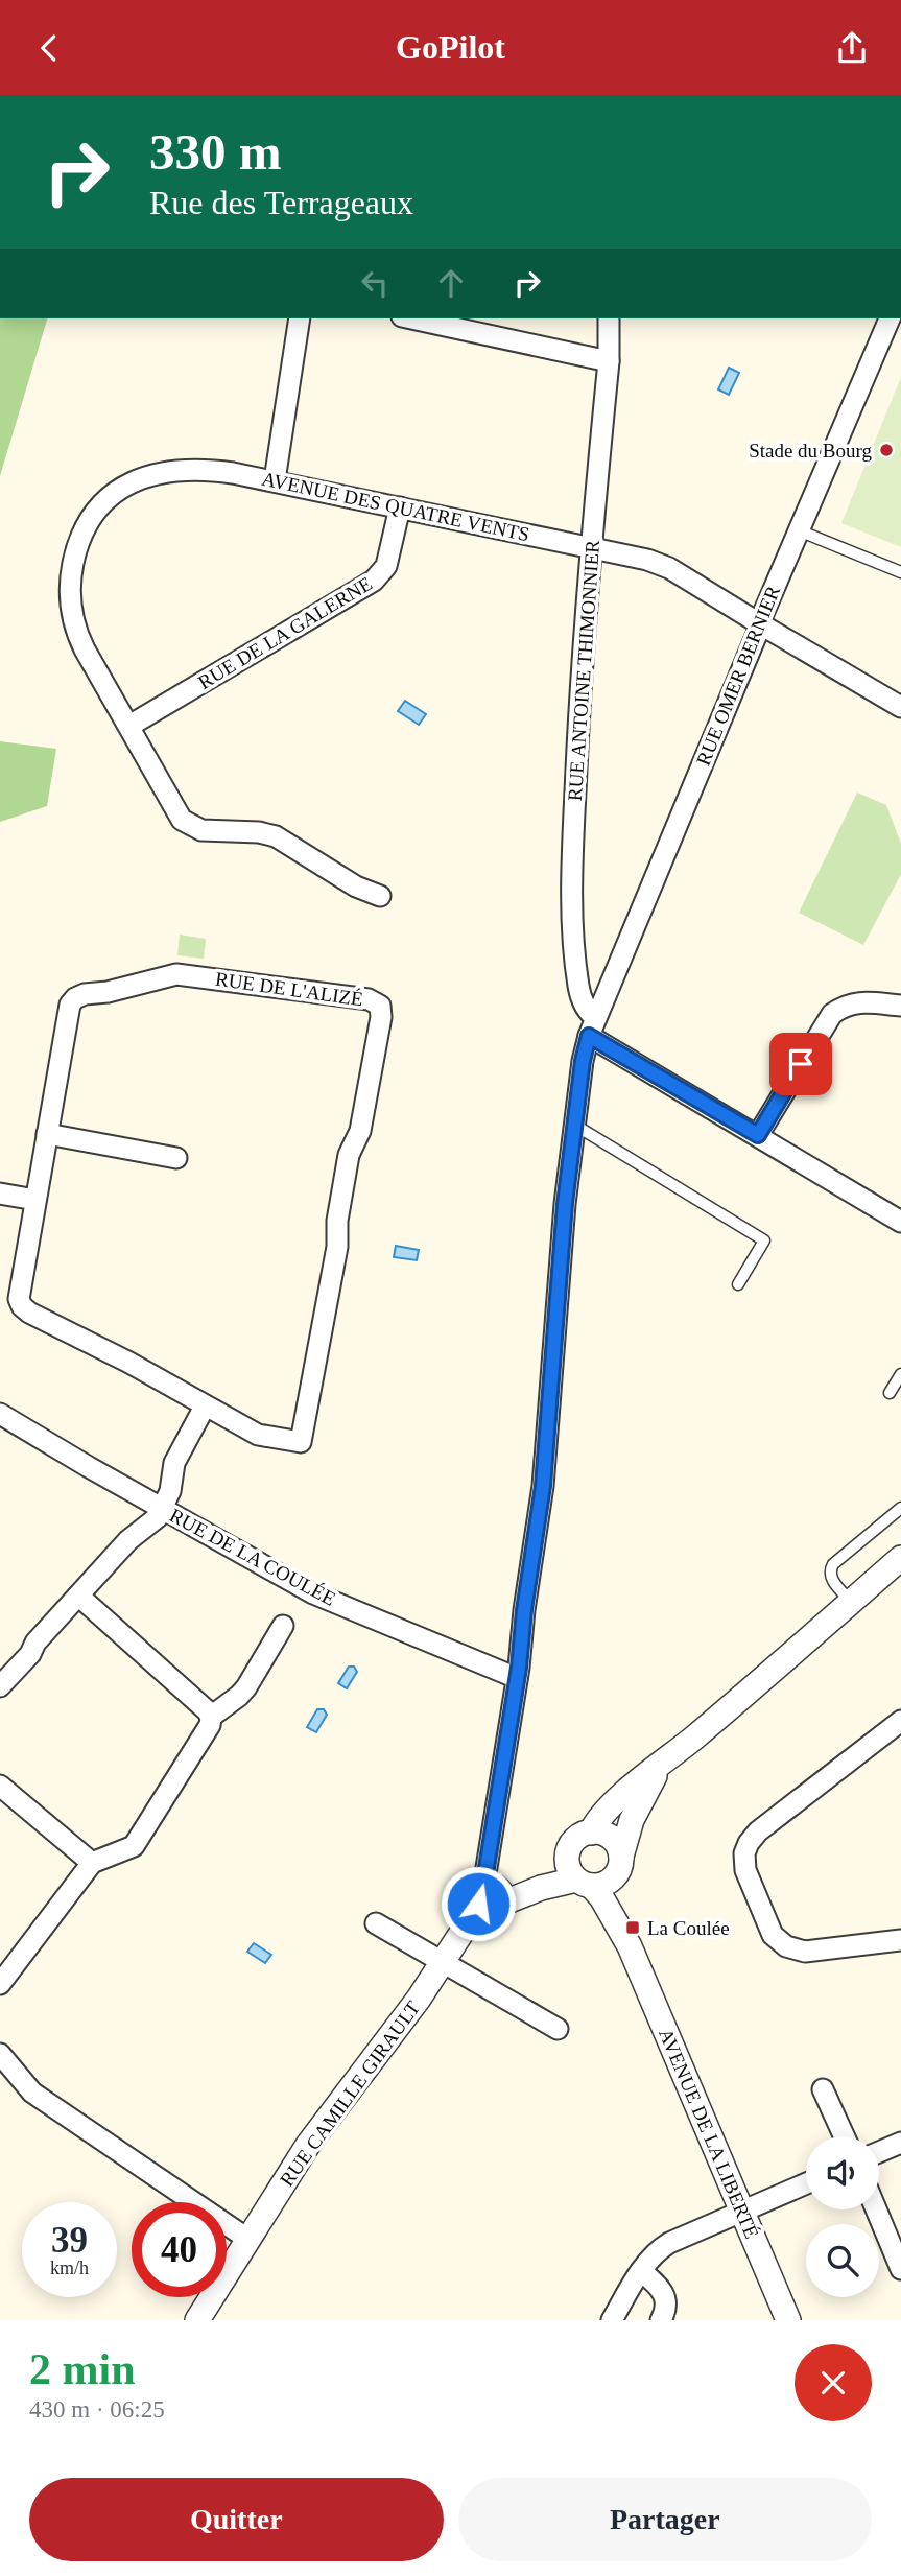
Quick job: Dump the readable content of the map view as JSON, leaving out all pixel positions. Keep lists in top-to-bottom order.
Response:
{
  "streets": {
    "street": [
      "AVENUE DES QUATRE VENTS",
      "RUE DE LA GALERNE",
      "RUE ANTOINE THIMONNIER",
      "RUE OMER BERNIER",
      "RUE DE L'ALIZÉ",
      "RUE DE LA COULÉE",
      "RUE CAMILLE GIRAULT",
      "AVENUE DE LA LIBERTÉ"
    ]
  },
  "crossings": [
    ["AVENUE DES QUATRE VENTS", "RUE DE LA GALERNE"],
    ["AVENUE DES QUATRE VENTS", "RUE ANTOINE THIMONNIER"],
    ["AVENUE DES QUATRE VENTS", "RUE OMER BERNIER"],
    ["RUE ANTOINE THIMONNIER", "RUE OMER BERNIER"],
    ["RUE ANTOINE THIMONNIER", "RUE CAMILLE GIRAULT"],
    ["RUE OMER BERNIER", "RUE CAMILLE GIRAULT"],
    ["RUE DE LA COULÉE", "RUE CAMILLE GIRAULT"]
  ],
  "places": {
    "other": ["Stade du Bourg"],
    "transit": ["La Coulée"]
  },
  "page": {
    "header": "GoPilot",
    "turn": ["330 m", "Rue des Terrageaux"],
    "speed": "39 km/h",
    "limit": "40",
    "heading": ["2 min", "430 m · 06:25"],
    "buttons": ["Quitter", "Partager"]
  }
}
